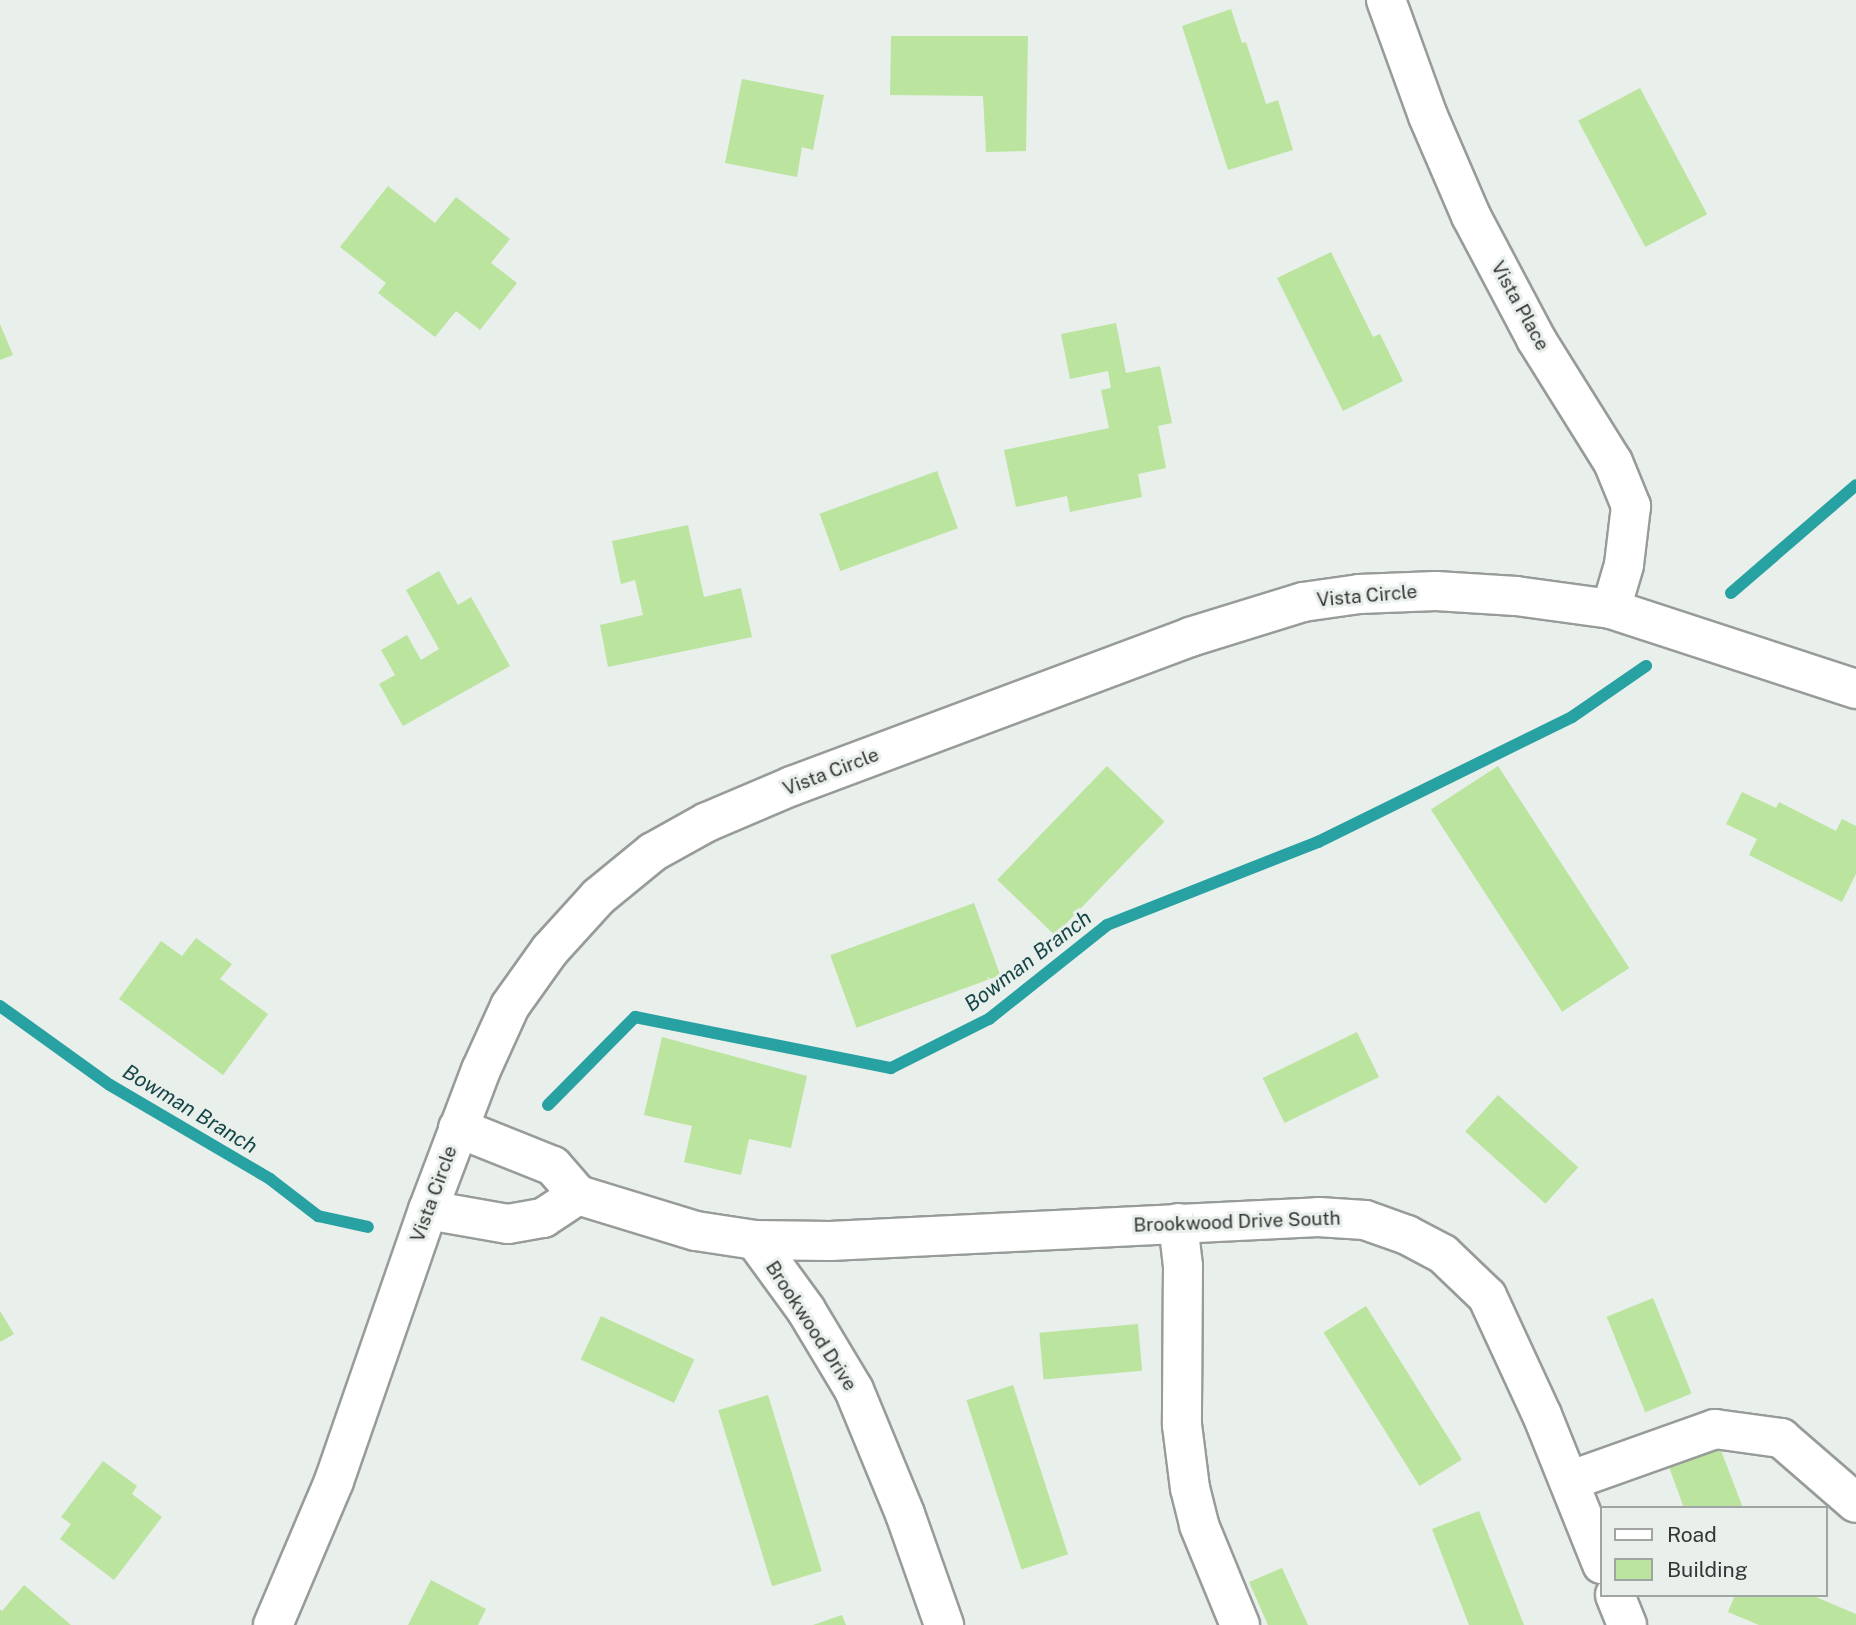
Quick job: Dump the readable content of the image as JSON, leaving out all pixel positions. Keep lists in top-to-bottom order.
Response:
{
  "streets": {
    "street": [
      "Vista Place",
      "Vista Circle",
      "Brookwood Drive South",
      "Brookwood Drive"
    ]
  },
  "crossings": [
    ["Vista Place", "Vista Circle"],
    ["Brookwood Drive South", "Brookwood Drive"]
  ],
  "water": ["Bowman Branch"],
  "legend": ["Road", "Building"]
}
